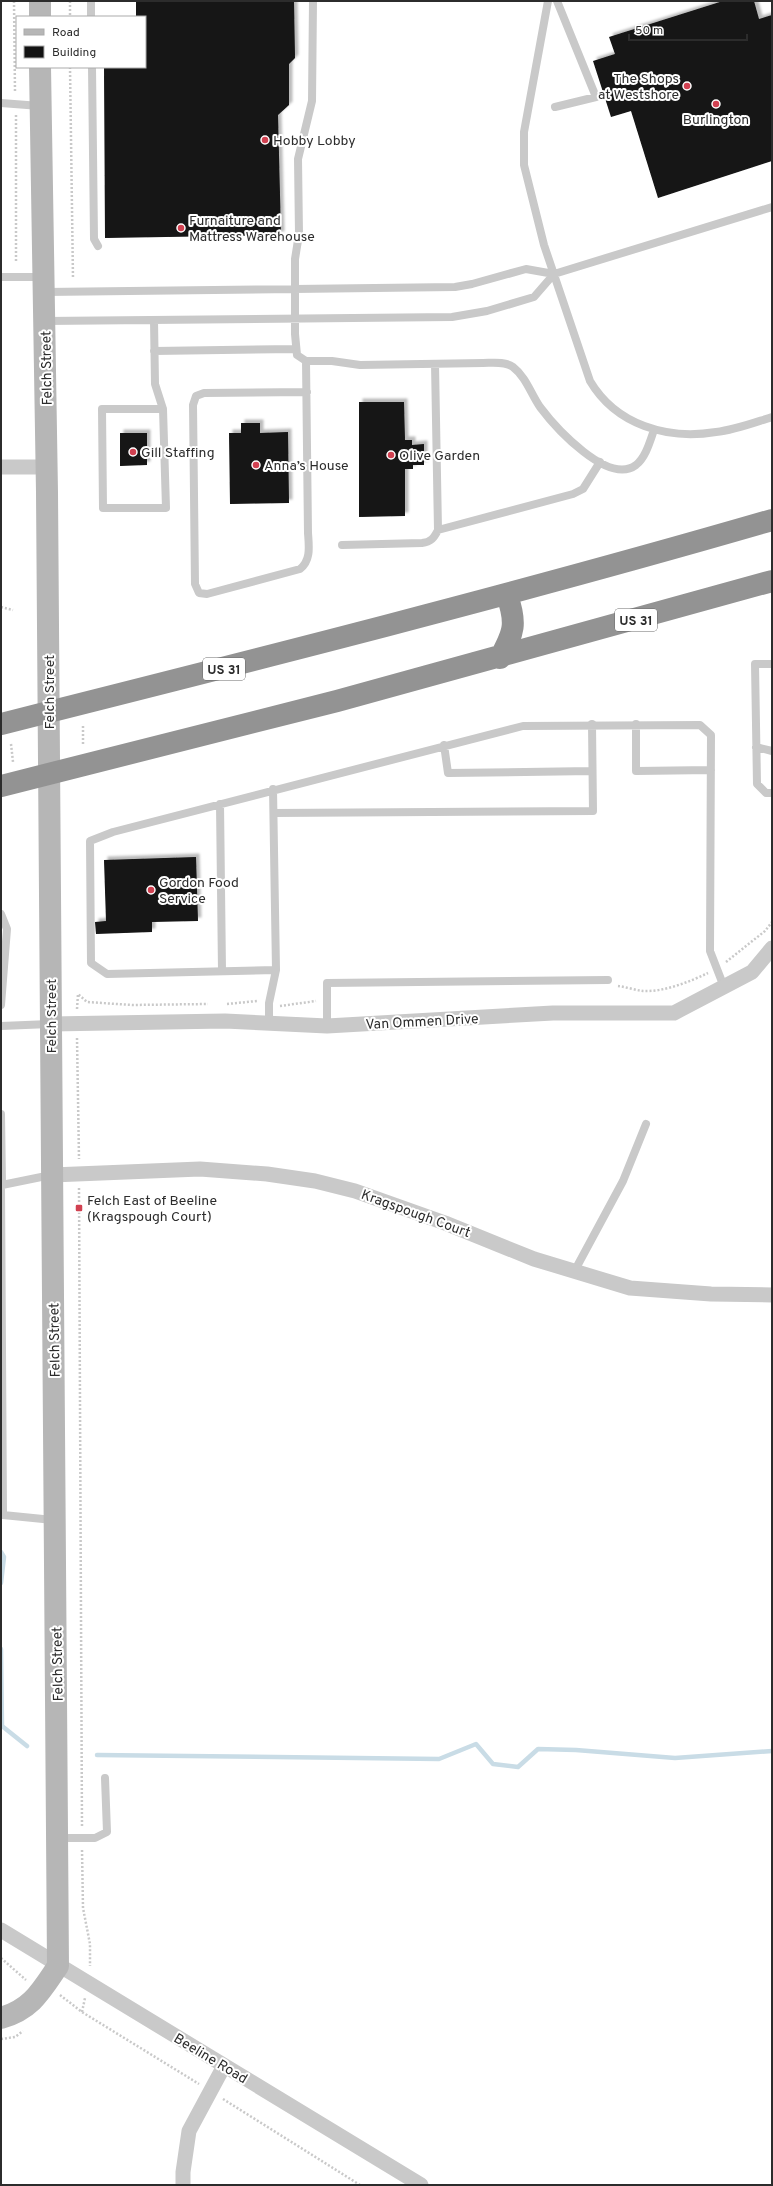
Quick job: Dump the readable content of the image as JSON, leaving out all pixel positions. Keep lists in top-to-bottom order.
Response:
{
  "streets": {
    "highway": ["US 31"],
    "street": [
      "Felch Street",
      "Van Ommen Drive",
      "Kragspough Court",
      "Beeline Road"
    ]
  },
  "crossings": [
    ["Felch Street", "US 31"],
    ["Felch Street", "Van Ommen Drive"],
    ["Felch Street", "Kragspough Court"],
    ["Felch Street", "Beeline Road"]
  ],
  "places": {
    "other": [
      "The Shops at Westshore",
      "Burlington",
      "Hobby Lobby",
      "Furnaiture and Mattress Warehouse",
      "Gill Staffing",
      "Olive Garden",
      "Anna’s House",
      "Gordon Food Service"
    ],
    "transit": ["Felch East of Beeline (Kragspough Court)"]
  },
  "legend": ["Road", "Building"],
  "scale_bar": "50 m"
}
